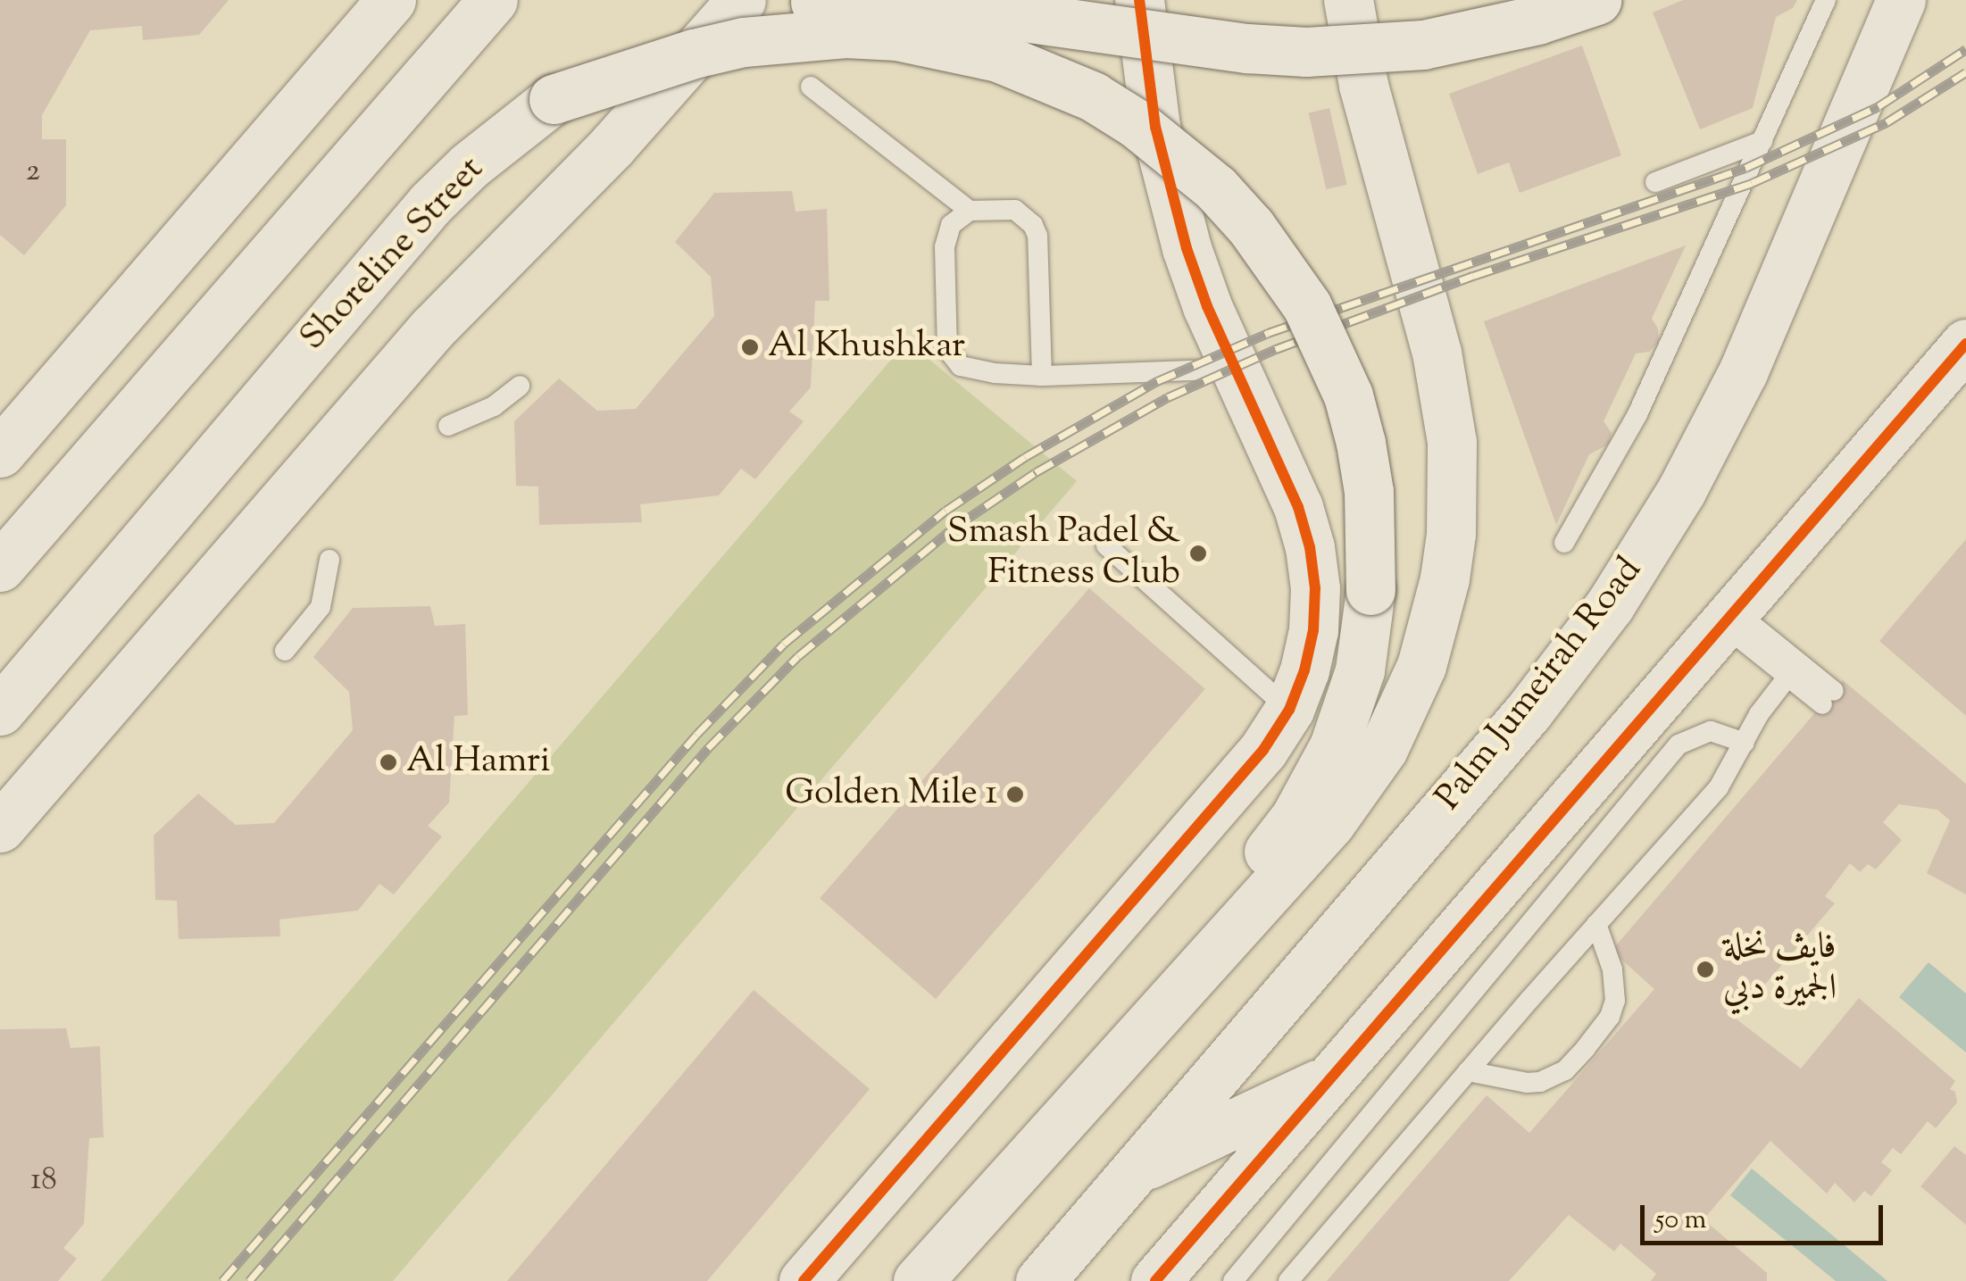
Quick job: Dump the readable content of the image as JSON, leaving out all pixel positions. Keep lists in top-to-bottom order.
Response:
{
  "streets": {
    "main road": ["Shoreline Street", "Palm Jumeirah Road"]
  },
  "places": [
    "Al Khushkar",
    "Smash Padel & Fitness Club",
    "Al Hamri",
    "Golden Mile 1",
    "فايڤ نخلة الجميرة دبي"
  ],
  "house_numbers": ["2", "18"],
  "scale_bar": "50 m"
}
